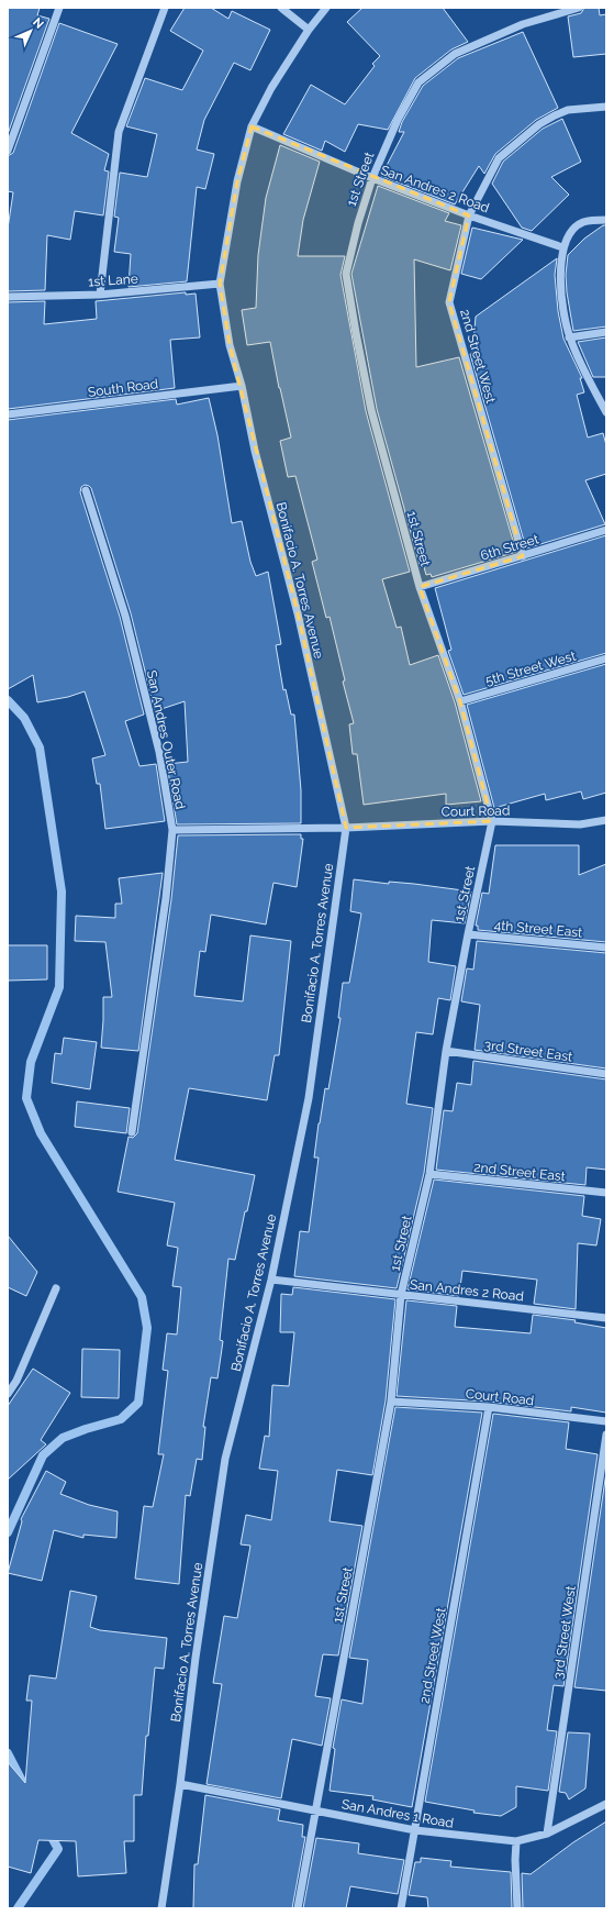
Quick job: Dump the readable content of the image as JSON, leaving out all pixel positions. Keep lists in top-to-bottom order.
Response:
{
  "streets": {
    "street": [
      "1st Street",
      "San Andres 2 Road",
      "1st Lane",
      "2nd Street West",
      "South Road",
      "6th Street",
      "Bonifacio A. Torres Avenue",
      "5th Street West",
      "San Andres Outer Road",
      "Court Road",
      "4th Street East",
      "3rd Street East",
      "2nd Street East",
      "3rd Street West",
      "San Andres 1 Road"
    ]
  },
  "crossings": [
    ["1st Street", "San Andres 2 Road"],
    ["1st Street", "6th Street"],
    ["1st Street", "5th Street West"],
    ["1st Street", "Court Road"],
    ["1st Street", "4th Street East"],
    ["1st Street", "3rd Street East"],
    ["1st Street", "2nd Street East"],
    ["1st Street", "San Andres 1 Road"],
    ["San Andres 2 Road", "2nd Street West"],
    ["San Andres 2 Road", "Bonifacio A. Torres Avenue"],
    ["1st Lane", "Bonifacio A. Torres Avenue"],
    ["2nd Street West", "6th Street"],
    ["2nd Street West", "Court Road"],
    ["2nd Street West", "San Andres 1 Road"],
    ["South Road", "Bonifacio A. Torres Avenue"],
    ["Bonifacio A. Torres Avenue", "Court Road"],
    ["Bonifacio A. Torres Avenue", "San Andres 1 Road"],
    ["San Andres Outer Road", "Court Road"],
    ["3rd Street West", "San Andres 1 Road"]
  ],
  "north": "top right"
}
